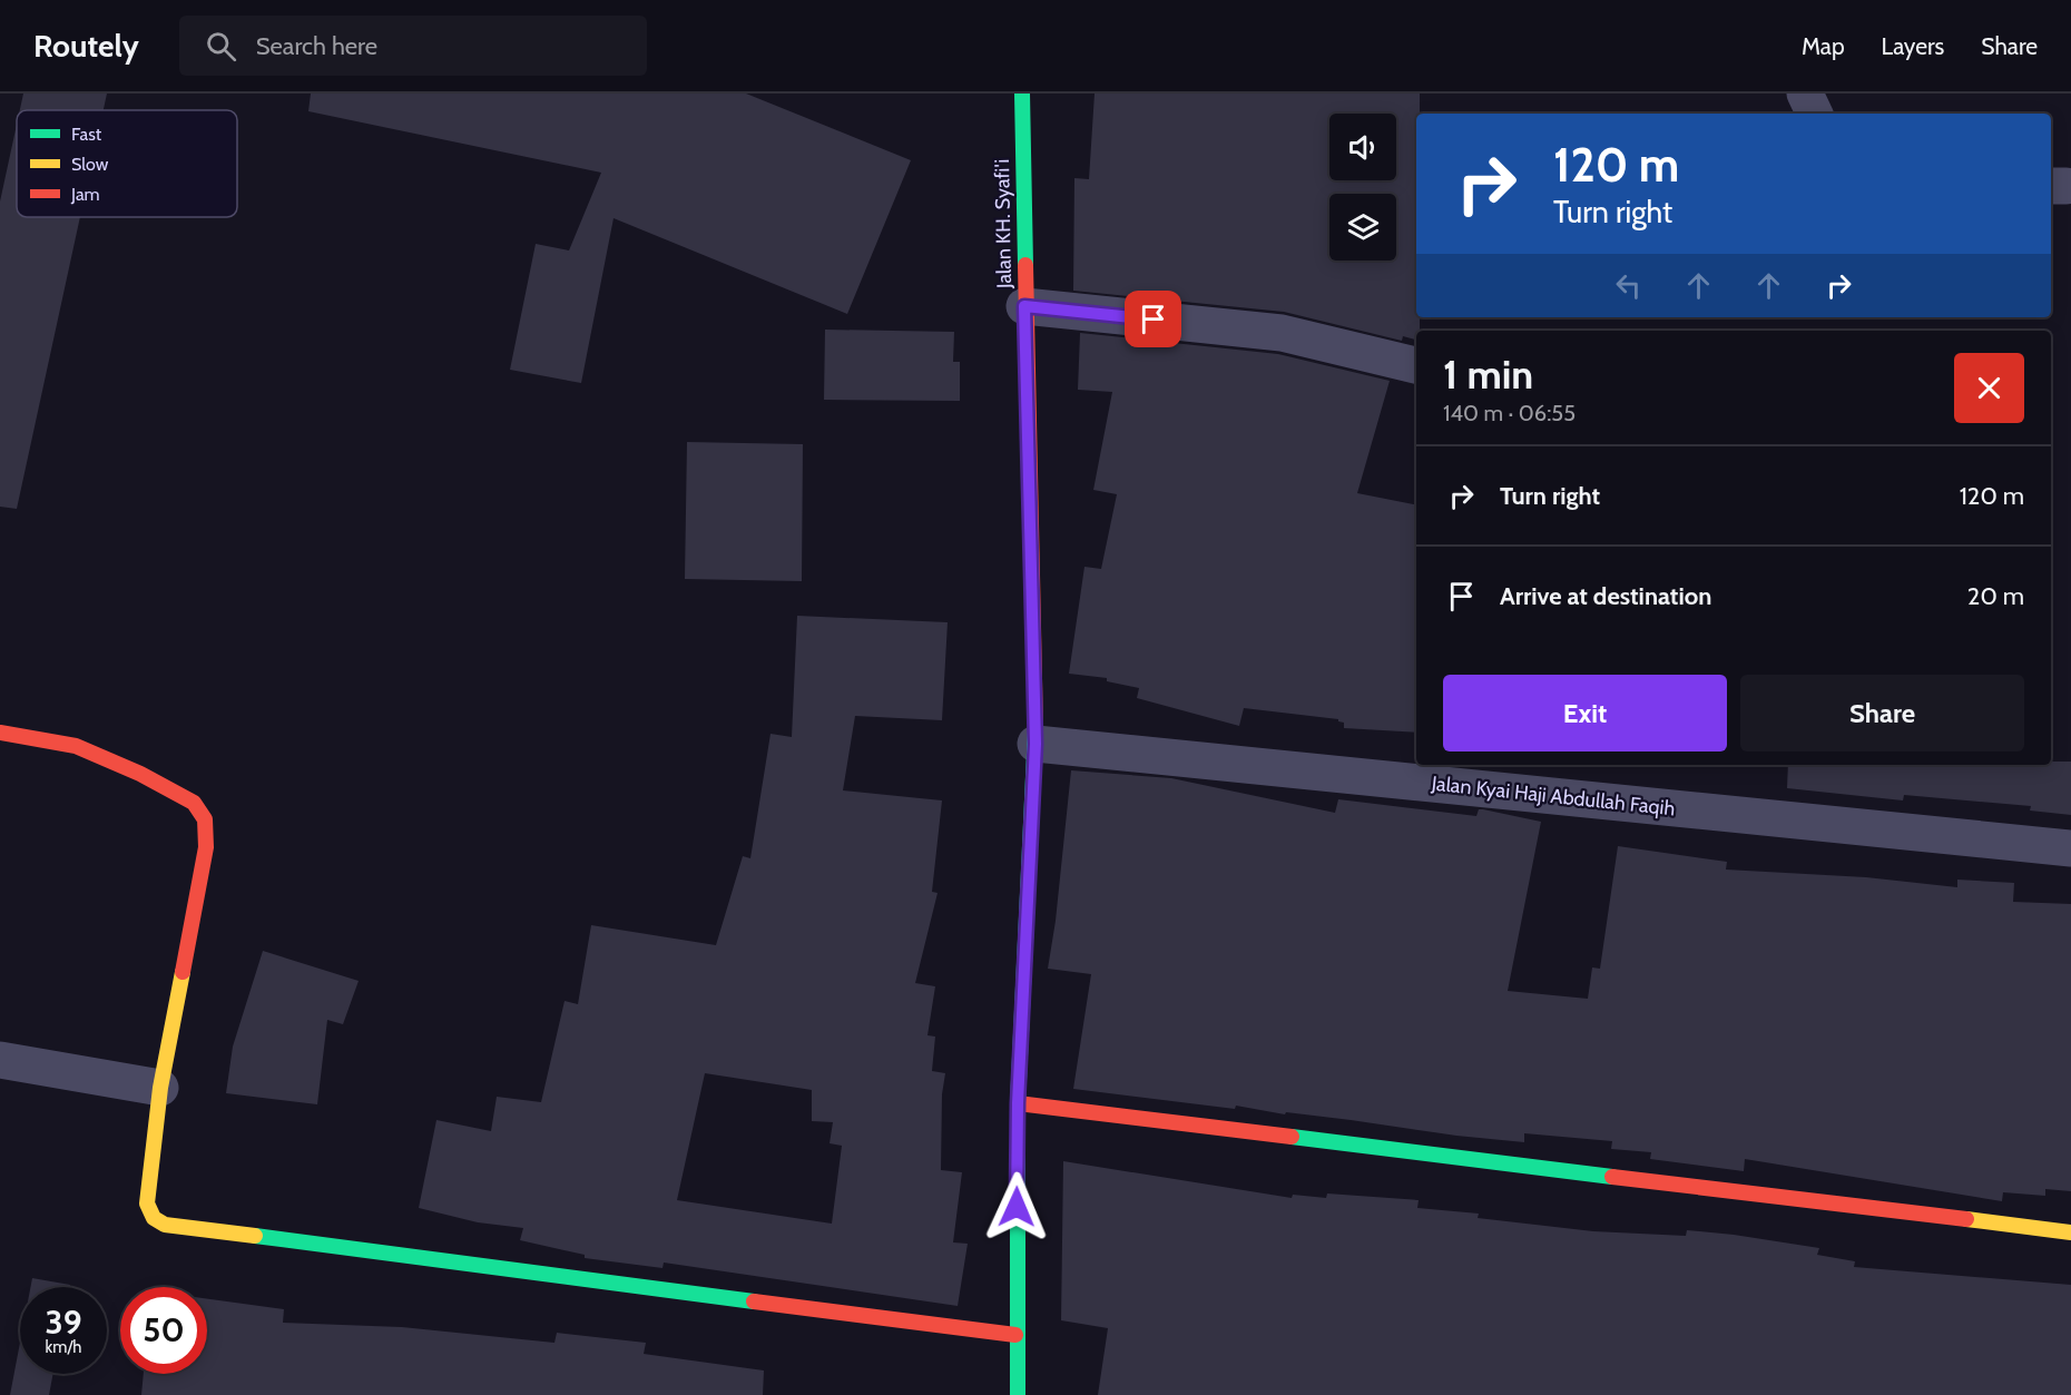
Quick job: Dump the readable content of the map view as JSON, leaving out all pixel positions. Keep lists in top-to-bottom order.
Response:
{
  "streets": {
    "street": ["Jalan KH. Syafi'i", "Jalan Kyai Haji Abdullah Faqih"]
  },
  "crossings": [
    ["Jalan KH. Syafi'i", "Jalan Kyai Haji Abdullah Faqih"]
  ],
  "legend": ["Fast", "Slow", "Jam"],
  "page": {
    "header": "Routely",
    "search": "Search here",
    "nav": ["Map", "Layers", "Share"],
    "turn": ["120 m", "Turn right"],
    "heading": ["1 min", "140 m · 06:55"],
    "list": [
      {
        "name": "Turn right",
        "value": "120 m"
      },
      {
        "name": "Arrive at destination",
        "value": "20 m"
      }
    ],
    "buttons": ["Exit", "Share"],
    "speed": "39 km/h",
    "limit": "50"
  }
}
